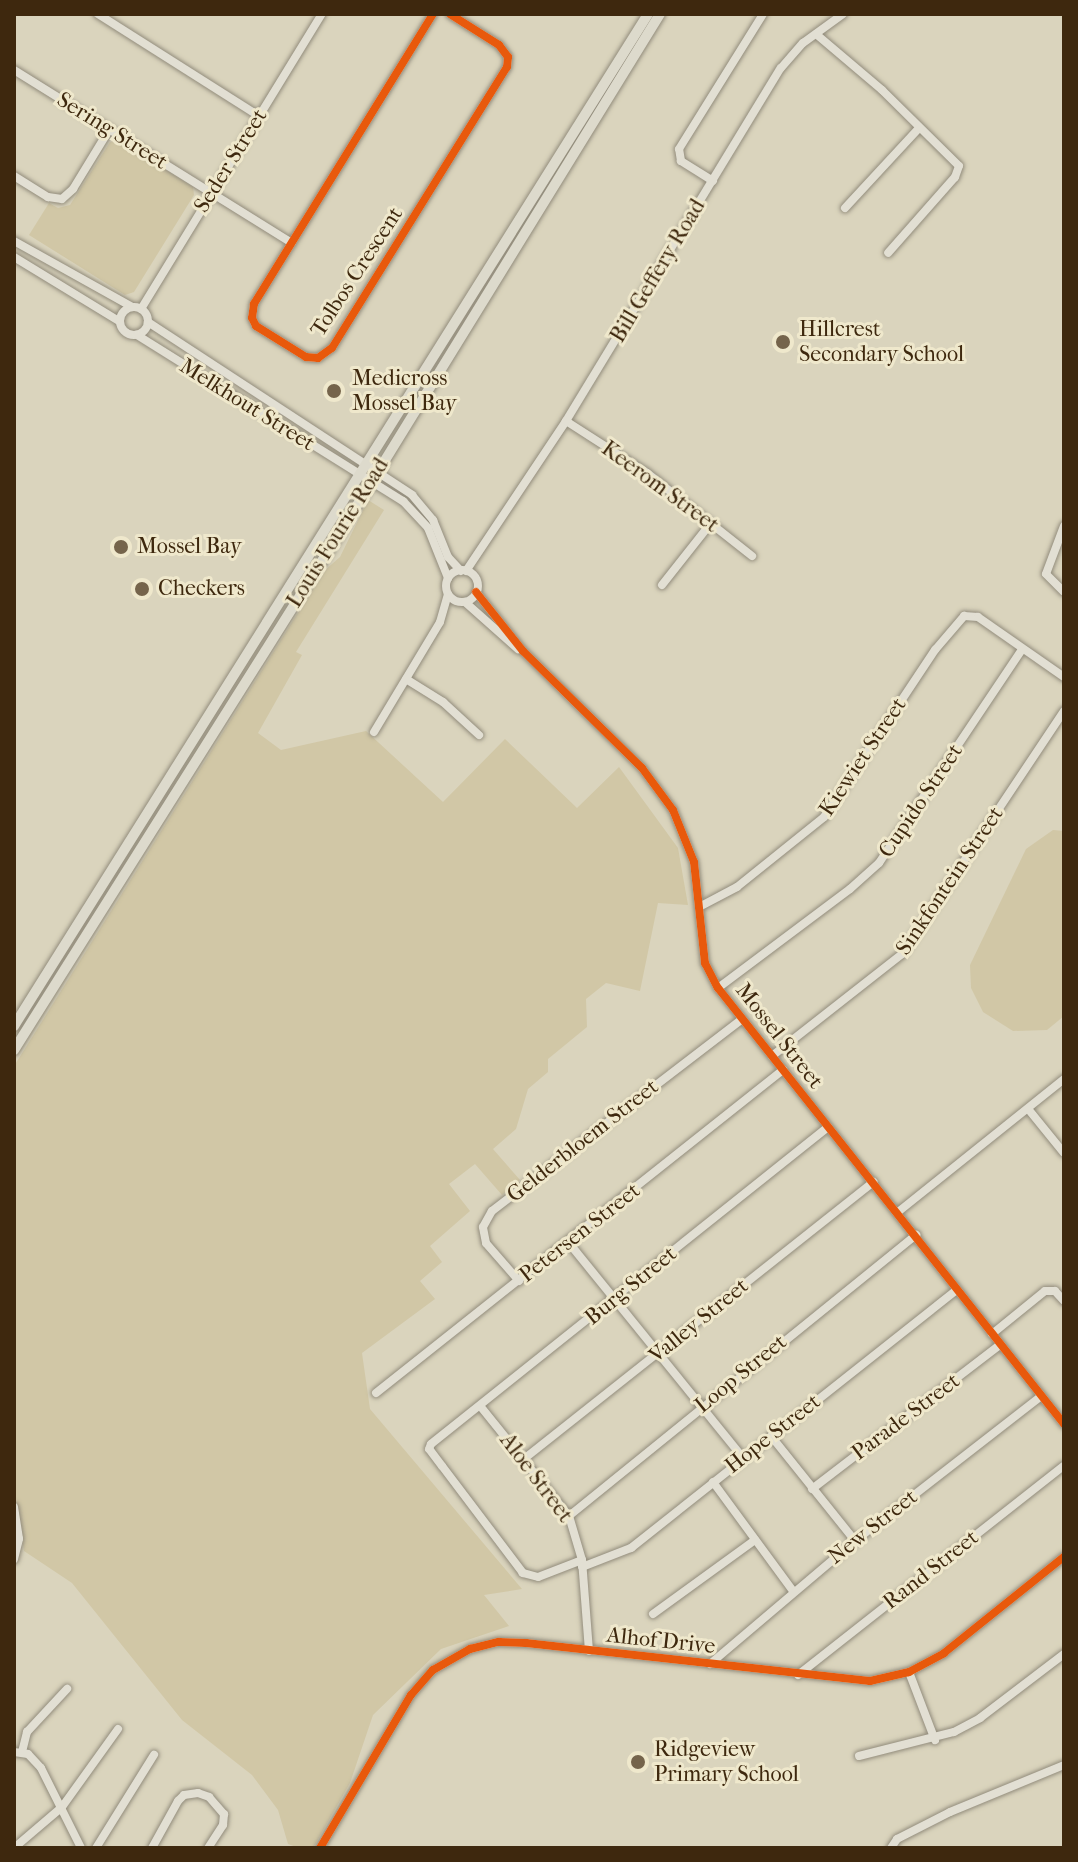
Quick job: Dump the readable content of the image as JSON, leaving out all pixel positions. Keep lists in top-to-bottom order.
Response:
{
  "streets": {
    "main road": ["Louis Fourie Road"],
    "street": [
      "Sering Street",
      "Seder Street",
      "Bill Geffery Road",
      "Tolbos Crescent",
      "Melkhout Street",
      "Keerom Street",
      "Kiewiet Street",
      "Cupido Street",
      "Sinkfontein Street",
      "Mossel Street",
      "Gelderbloem Street",
      "Petersen Street",
      "Burg Street",
      "Valley Street",
      "Loop Street",
      "Parade Street",
      "Hope Street",
      "Aloe Street",
      "New Street",
      "Rand Street",
      "Alhof Drive"
    ]
  },
  "crossings": [
    ["Sering Street", "Seder Street"],
    ["Sering Street", "Tolbos Crescent"],
    ["Seder Street", "Melkhout Street"],
    ["Bill Geffery Road", "Keerom Street"],
    ["Melkhout Street", "Louis Fourie Road"],
    ["Kiewiet Street", "Cupido Street"],
    ["Kiewiet Street", "Mossel Street"],
    ["Cupido Street", "Mossel Street"],
    ["Sinkfontein Street", "Mossel Street"],
    ["Mossel Street", "Gelderbloem Street"],
    ["Mossel Street", "Petersen Street"],
    ["Mossel Street", "Burg Street"],
    ["Mossel Street", "Valley Street"],
    ["Mossel Street", "Loop Street"],
    ["Mossel Street", "Parade Street"],
    ["Mossel Street", "Hope Street"],
    ["Mossel Street", "New Street"],
    ["Gelderbloem Street", "Petersen Street"],
    ["Burg Street", "Hope Street"],
    ["Burg Street", "Aloe Street"],
    ["Valley Street", "Aloe Street"],
    ["Loop Street", "Aloe Street"],
    ["Hope Street", "Aloe Street"],
    ["Aloe Street", "Alhof Drive"],
    ["New Street", "Alhof Drive"],
    ["Rand Street", "Alhof Drive"]
  ],
  "places": [
    "Hillcrest Secondary School",
    "Medicross Mossel Bay",
    "Mossel Bay",
    "Checkers",
    "Ridgeview Primary School"
  ]
}
